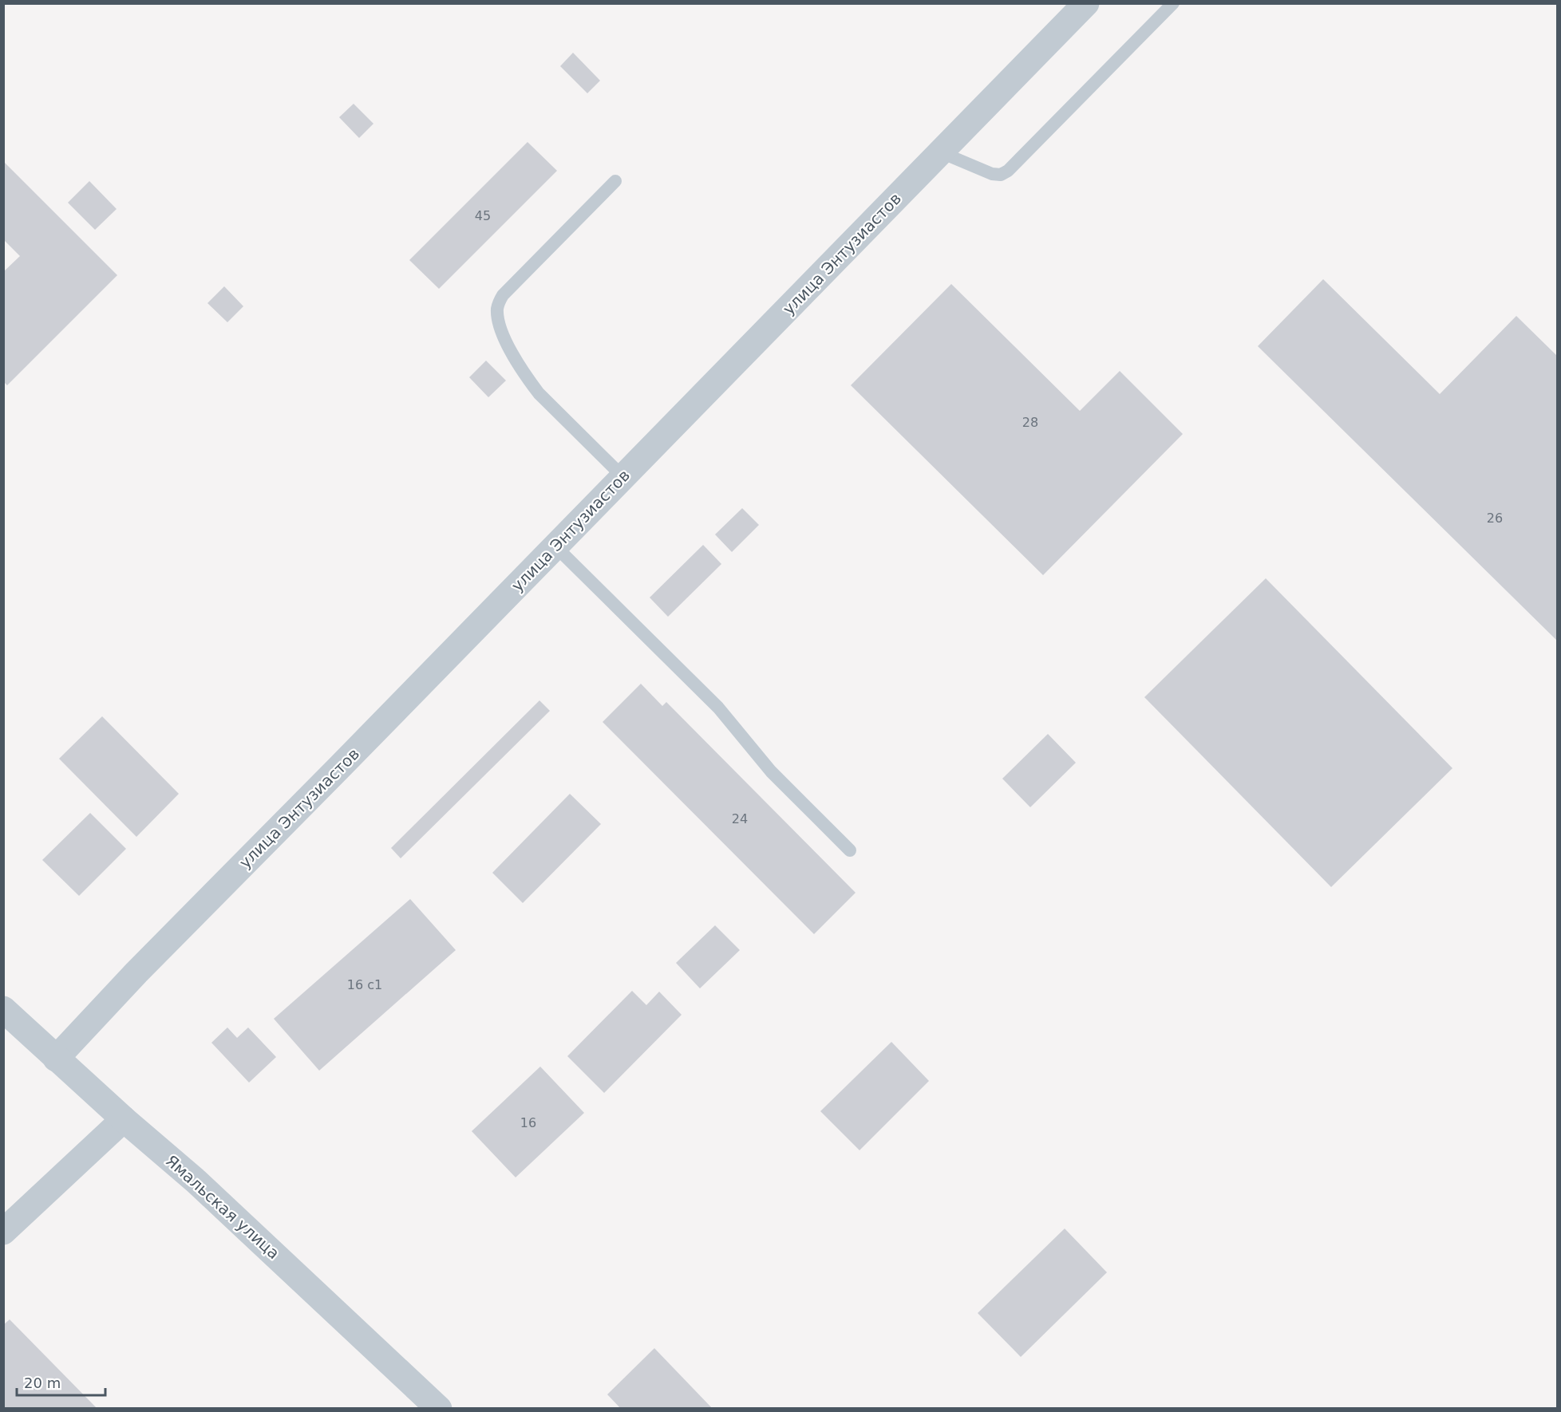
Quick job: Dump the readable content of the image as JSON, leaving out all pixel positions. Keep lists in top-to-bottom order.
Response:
{
  "streets": {
    "street": ["улица Энтузиастов", "Ямальская улица"]
  },
  "crossings": [
    ["улица Энтузиастов", "Ямальская улица"]
  ],
  "house_numbers": [
    "45",
    "28",
    "26",
    "24",
    "16 с1",
    "16"
  ],
  "scale_bar": "20 m"
}
